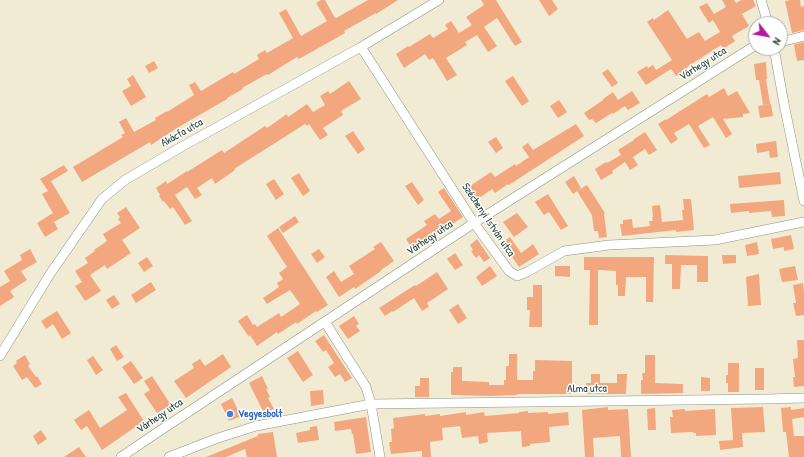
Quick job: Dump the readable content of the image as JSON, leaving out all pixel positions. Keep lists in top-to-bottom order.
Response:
{
  "streets": {
    "street": [
      "Várhegy utca",
      "Akácfa utca",
      "Széchenyi István utca",
      "Alma utca"
    ]
  },
  "crossings": [
    ["Várhegy utca", "Széchenyi István utca"],
    ["Akácfa utca", "Széchenyi István utca"]
  ],
  "places": ["Vegyesbolt"],
  "north": "bottom right"
}
